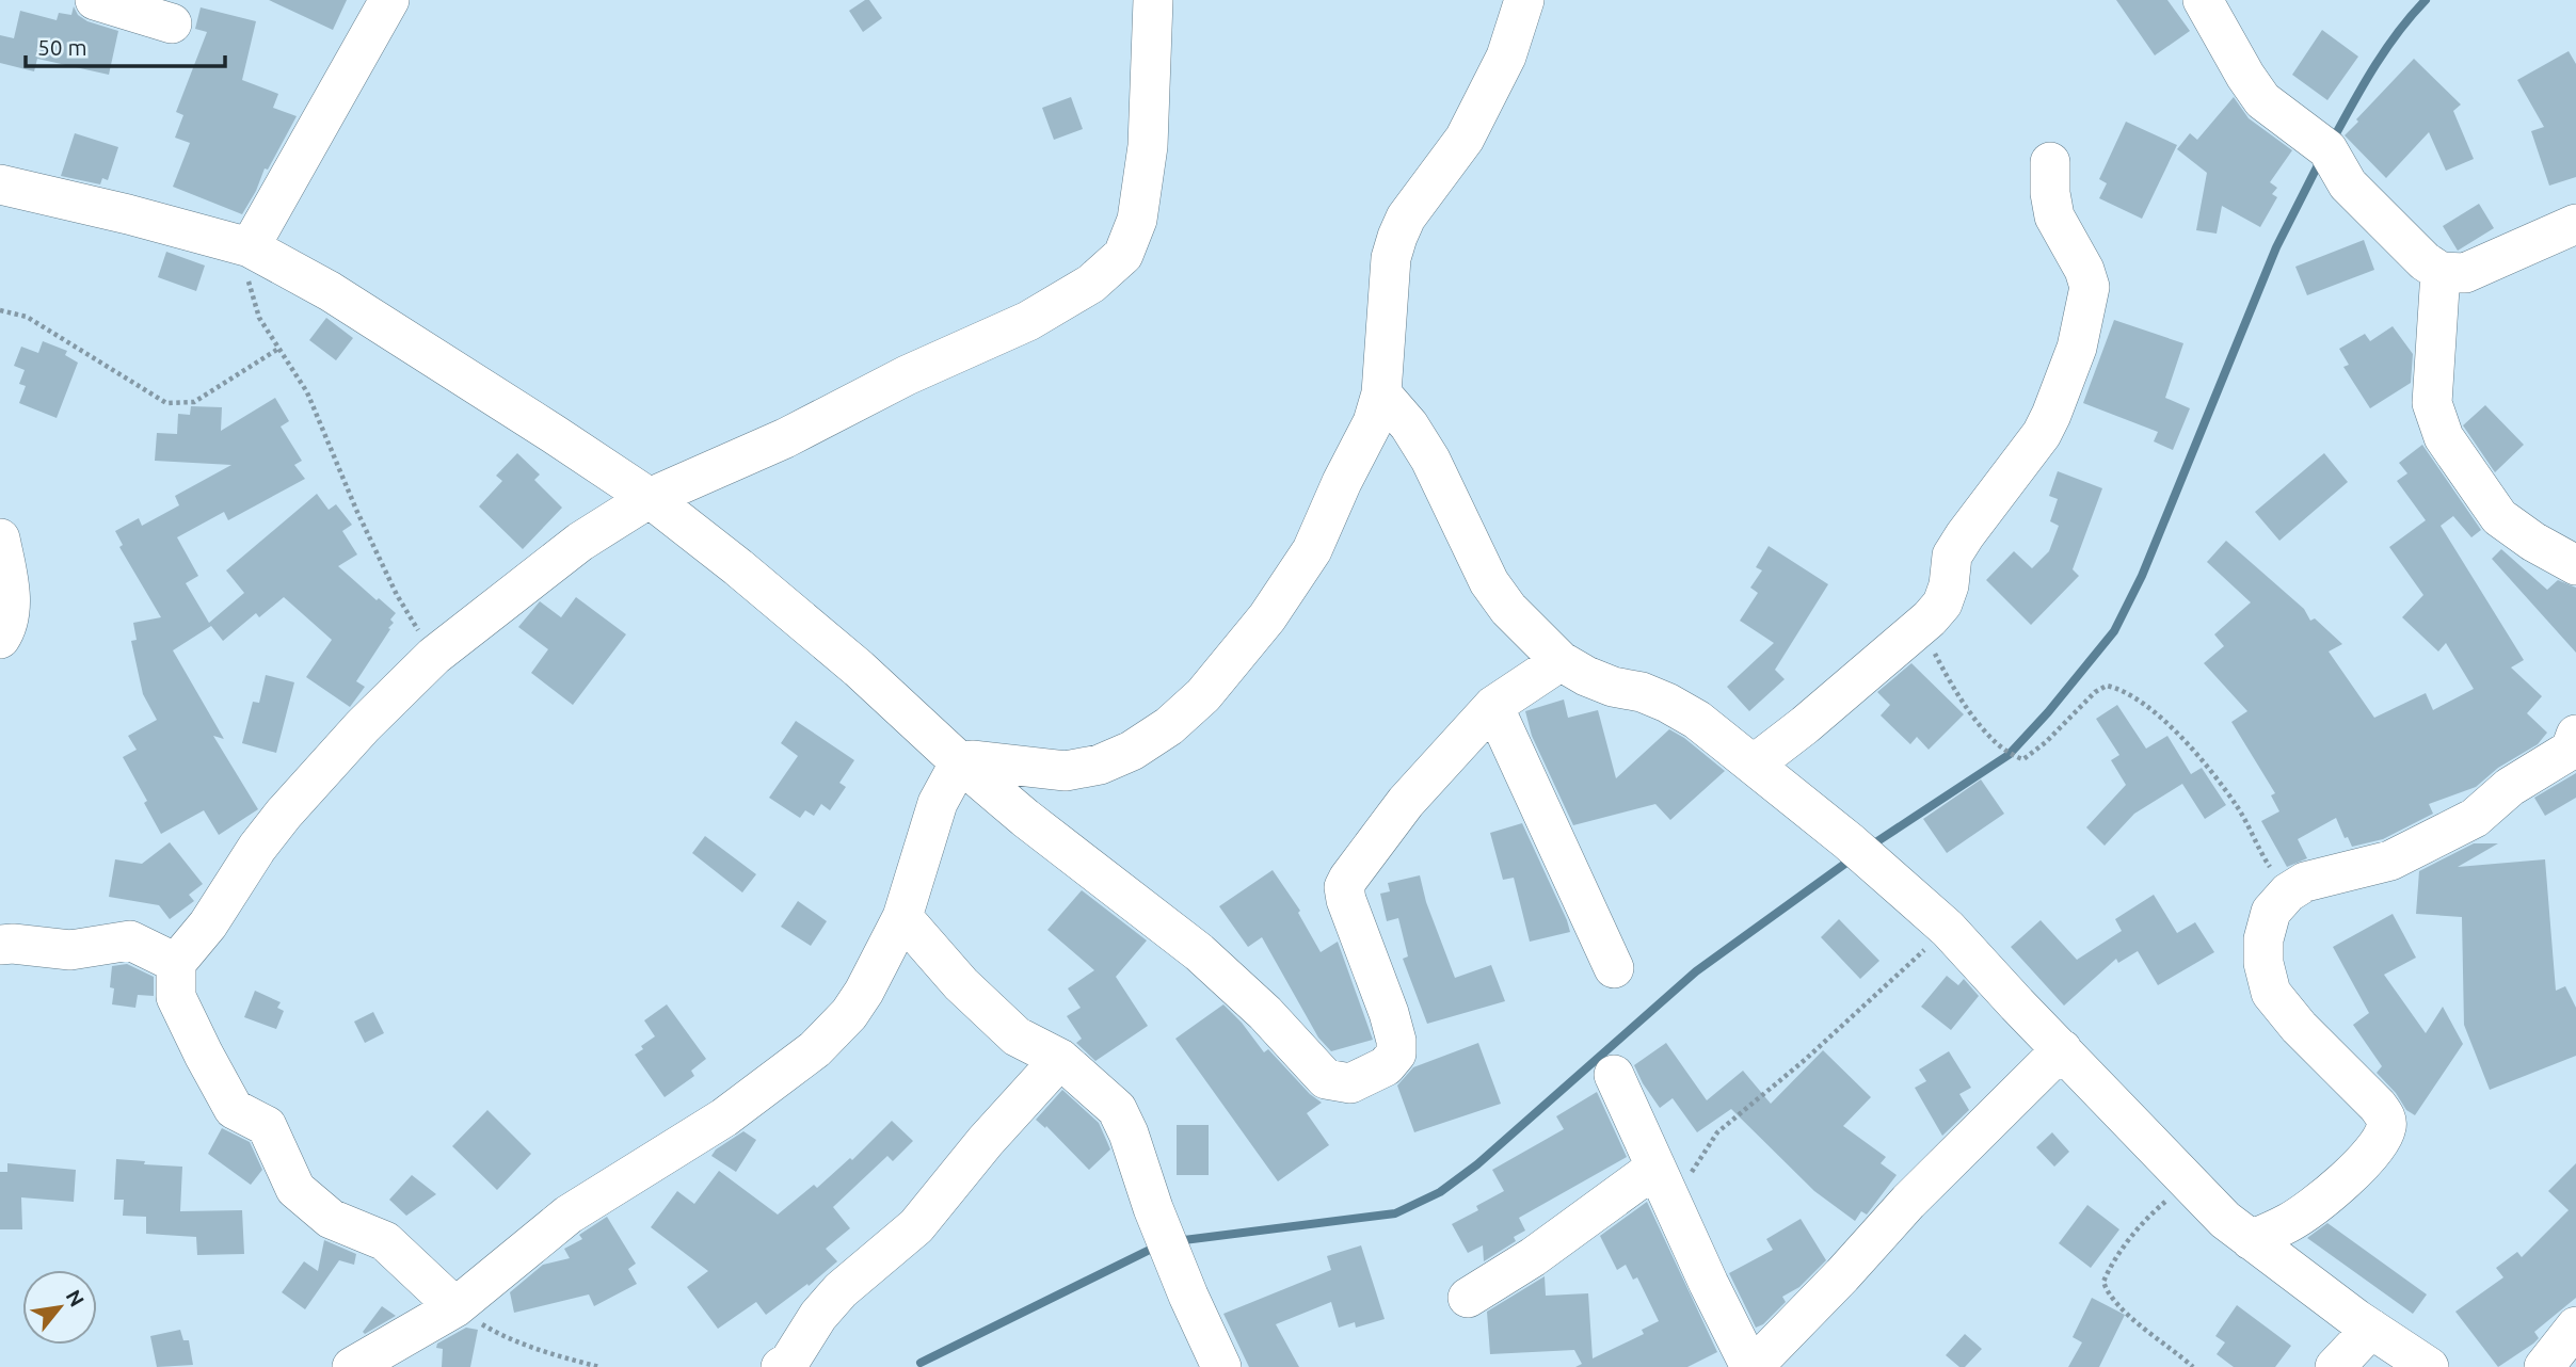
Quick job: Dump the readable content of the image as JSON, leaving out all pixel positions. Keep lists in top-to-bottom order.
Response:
{
  "scale_bar": "50 m",
  "north": "top right"
}
